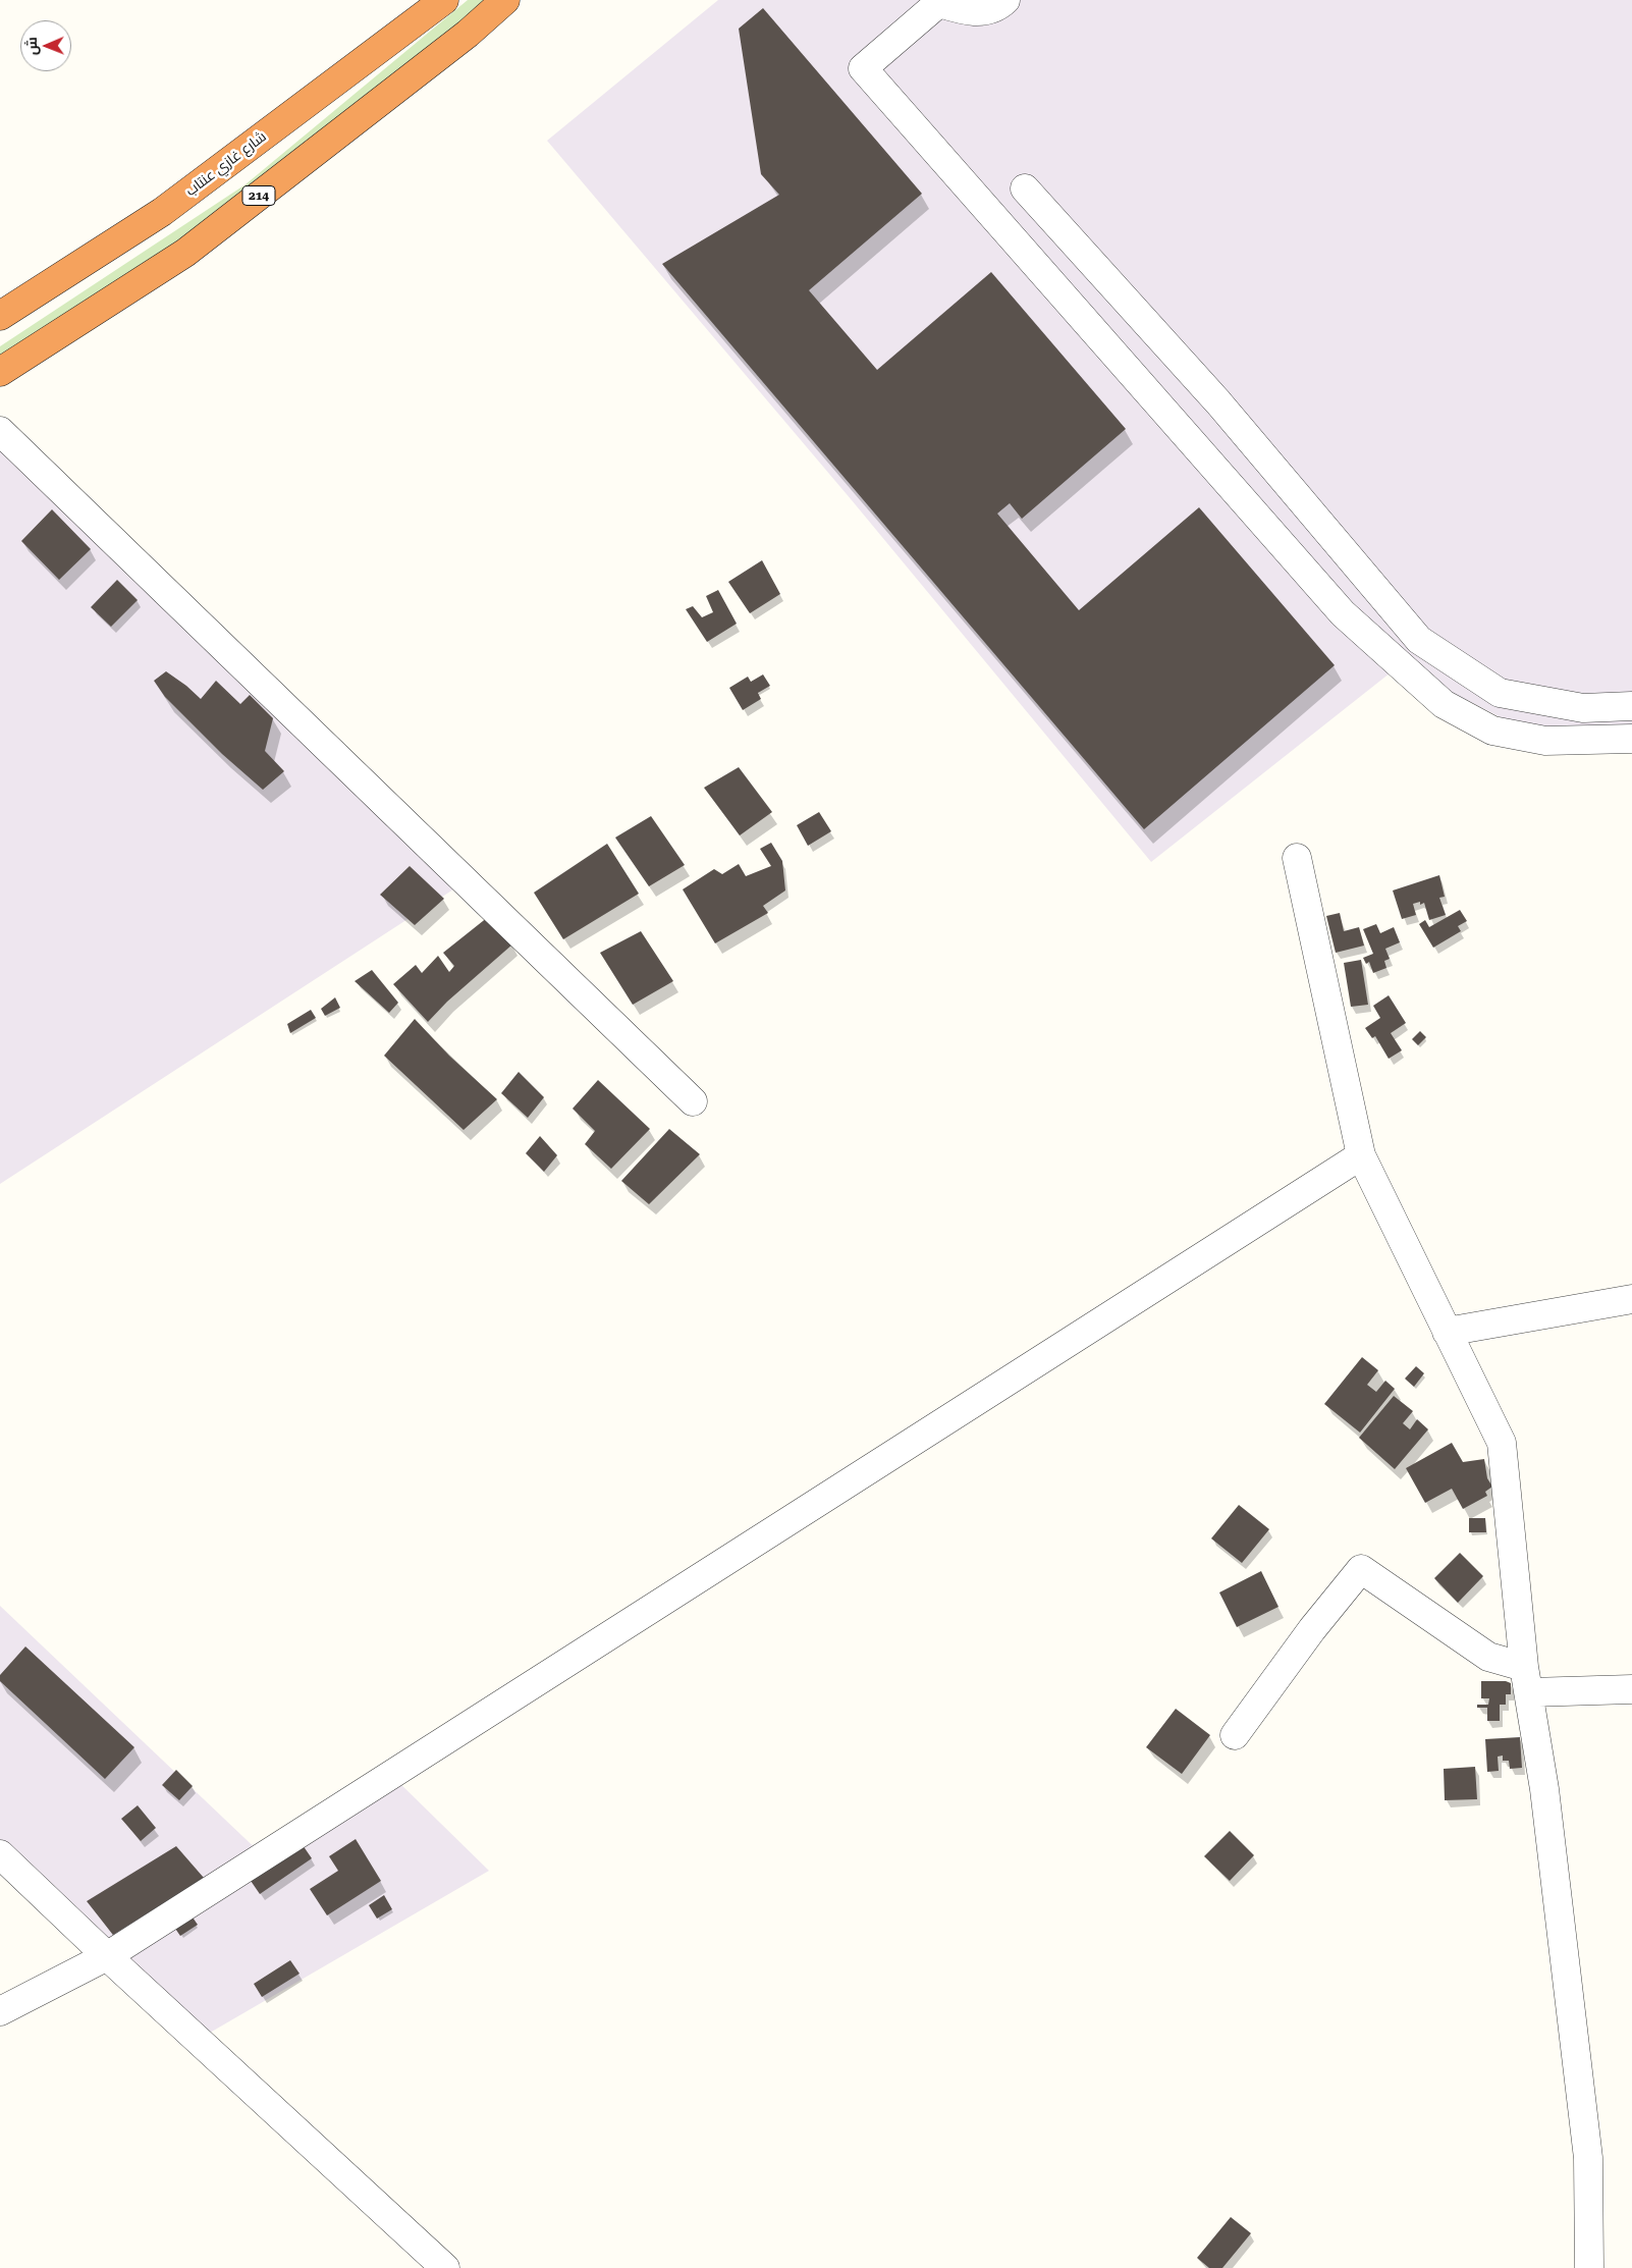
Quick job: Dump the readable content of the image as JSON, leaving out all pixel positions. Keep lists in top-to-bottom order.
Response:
{
  "streets": {
    "highway": ["شارع غازي عنتاب", "214"]
  },
  "north": "left"
}
